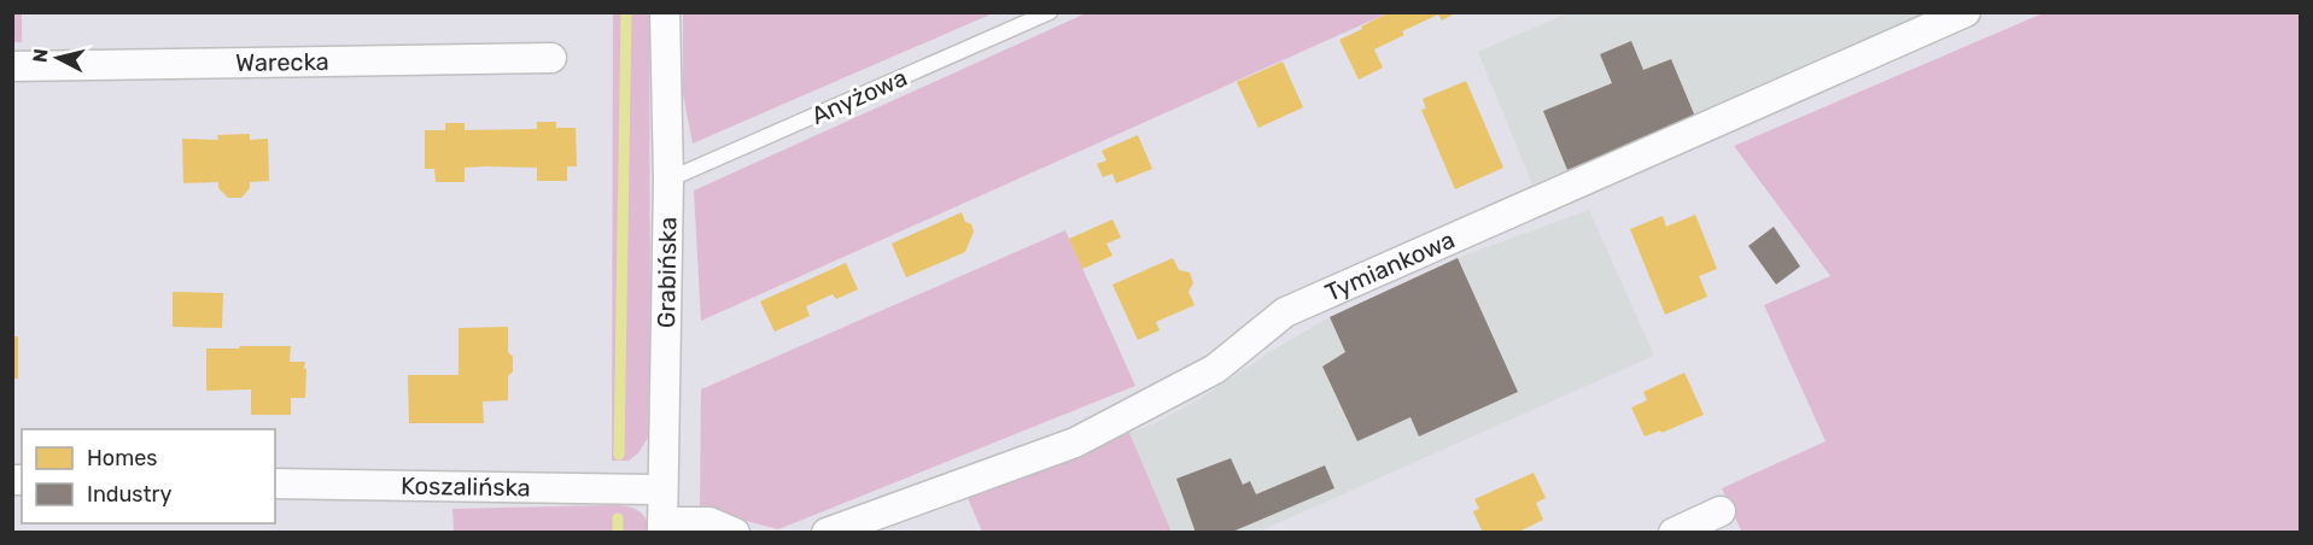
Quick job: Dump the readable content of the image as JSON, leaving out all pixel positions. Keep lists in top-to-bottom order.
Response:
{
  "streets": {
    "street": [
      "Warecka",
      "Tymiankowa",
      "Grabińska",
      "Koszalińska"
    ],
    "lane": ["Anyżowa"]
  },
  "crossings": [
    ["Anyżowa", "Grabińska"],
    ["Grabińska", "Koszalińska"]
  ],
  "legend": ["Homes", "Industry"],
  "north": "left"
}
